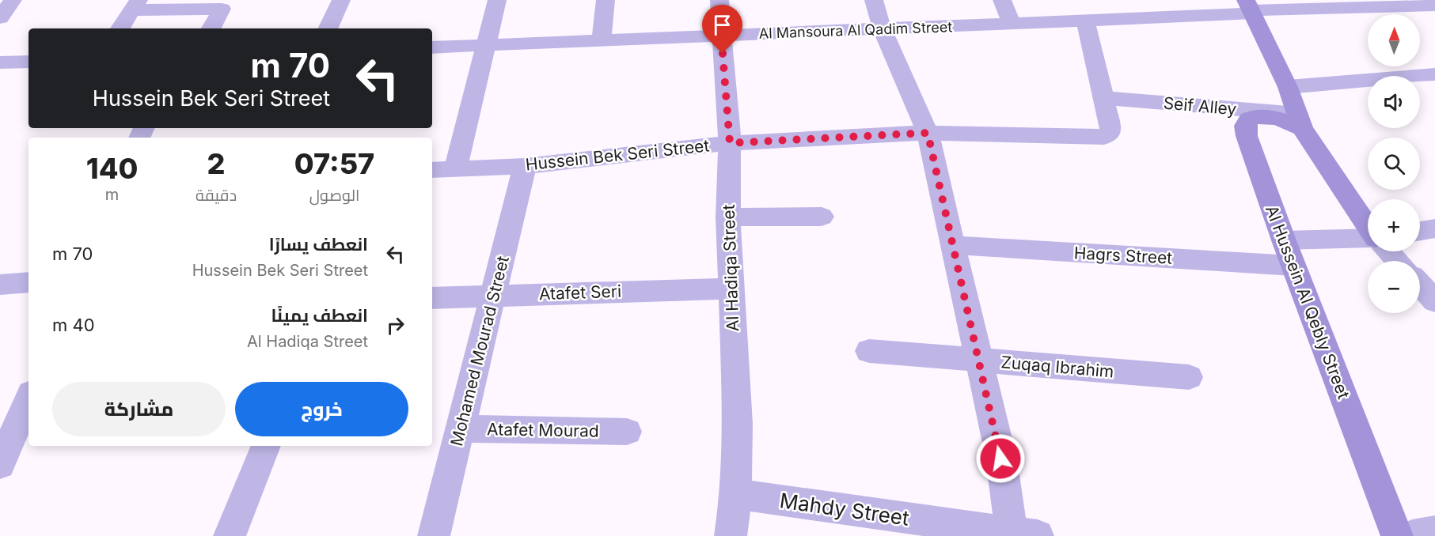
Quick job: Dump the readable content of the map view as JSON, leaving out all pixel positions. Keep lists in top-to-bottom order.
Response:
{
  "streets": {
    "main road": ["Al Hussein Al Qebly Street"],
    "street": [
      "Al Mansoura Al Qadim Street",
      "Seif Alley",
      "Hussein Bek Seri Street",
      "Hagrs Street",
      "Al Hadiqa Street",
      "Atafet Seri",
      "Mohamed Mourad Street",
      "Zuqaq Ibrahim",
      "Atafet Mourad",
      "Mahdy Street"
    ]
  },
  "crossings": [
    ["Al Mansoura Al Qadim Street", "Al Hadiqa Street"],
    ["Seif Alley", "Hussein Bek Seri Street"],
    ["Seif Alley", "Al Hussein Al Qebly Street"],
    ["Hussein Bek Seri Street", "Al Hadiqa Street"],
    ["Hussein Bek Seri Street", "Mohamed Mourad Street"],
    ["Hagrs Street", "Al Hussein Al Qebly Street"],
    ["Al Hadiqa Street", "Atafet Seri"],
    ["Al Hadiqa Street", "Mahdy Street"],
    ["Atafet Seri", "Mohamed Mourad Street"],
    ["Mohamed Mourad Street", "Atafet Mourad"]
  ],
  "north": "top",
  "page": {
    "map_buttons": ["+", "−"],
    "turn": ["70 m", "Hussein Bek Seri Street"],
    "eta": [
      "07:57",
      "الوصول",
      "2",
      "دقيقة",
      "140",
      "m"
    ],
    "list": [
      {
        "name": "انعطف يسارًا",
        "note": "Hussein Bek Seri Street",
        "value": "70 m"
      },
      {
        "name": "انعطف يمينًا",
        "note": "Al Hadiqa Street",
        "value": "40 m"
      }
    ],
    "buttons": ["خروج", "مشاركة"]
  }
}
